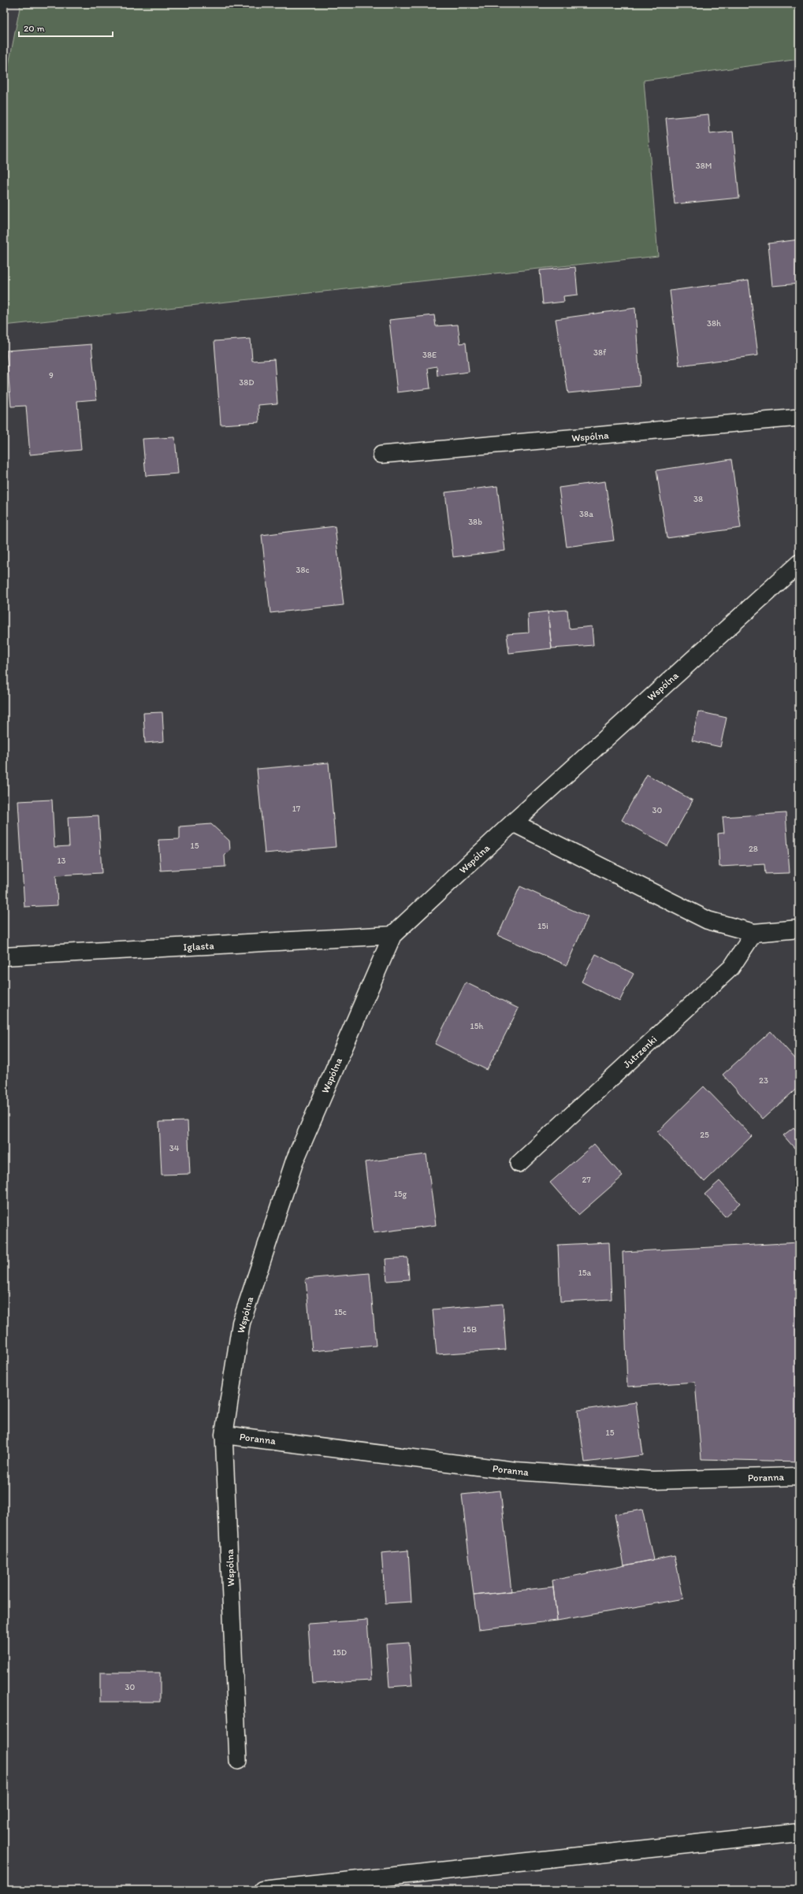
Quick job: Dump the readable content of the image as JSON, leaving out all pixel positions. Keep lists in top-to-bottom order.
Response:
{
  "streets": {
    "street": ["Wspólna", "Iglasta", "Poranna"],
    "lane": ["Jutrzenki"]
  },
  "crossings": [
    ["Wspólna", "Iglasta"],
    ["Wspólna", "Poranna"]
  ],
  "house_numbers": [
    "38M",
    "38h",
    "38f",
    "38E",
    "9",
    "38D",
    "38",
    "38a",
    "38b",
    "38c",
    "17",
    "30",
    "15",
    "28",
    "13",
    "15i",
    "15h",
    "23",
    "25",
    "34",
    "27",
    "15g",
    "15a",
    "15c",
    "15B",
    "15",
    "15D",
    "30"
  ],
  "scale_bar": "20 m"
}
